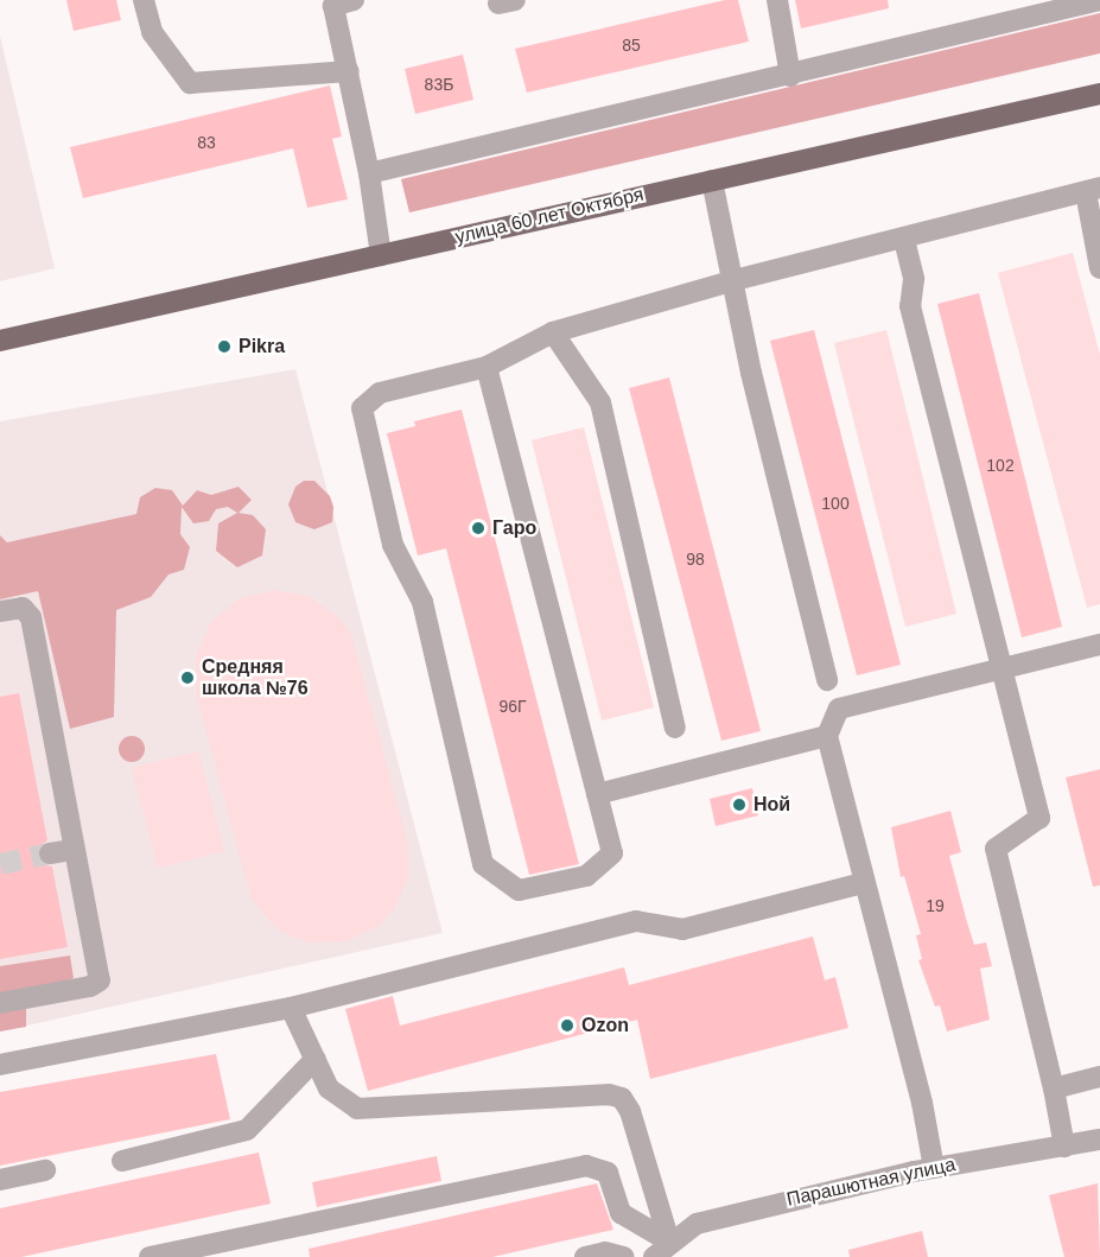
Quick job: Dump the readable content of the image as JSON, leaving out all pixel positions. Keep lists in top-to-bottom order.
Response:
{
  "streets": {
    "main road": ["улица 60 лет Октября"],
    "street": ["Парашютная улица"]
  },
  "places": [
    "Pikra",
    "Гаро",
    "Средняя школа №76",
    "Ной",
    "Ozon"
  ],
  "house_numbers": [
    "85",
    "83Б",
    "83",
    "102",
    "100",
    "98",
    "96Г",
    "19"
  ]
}
